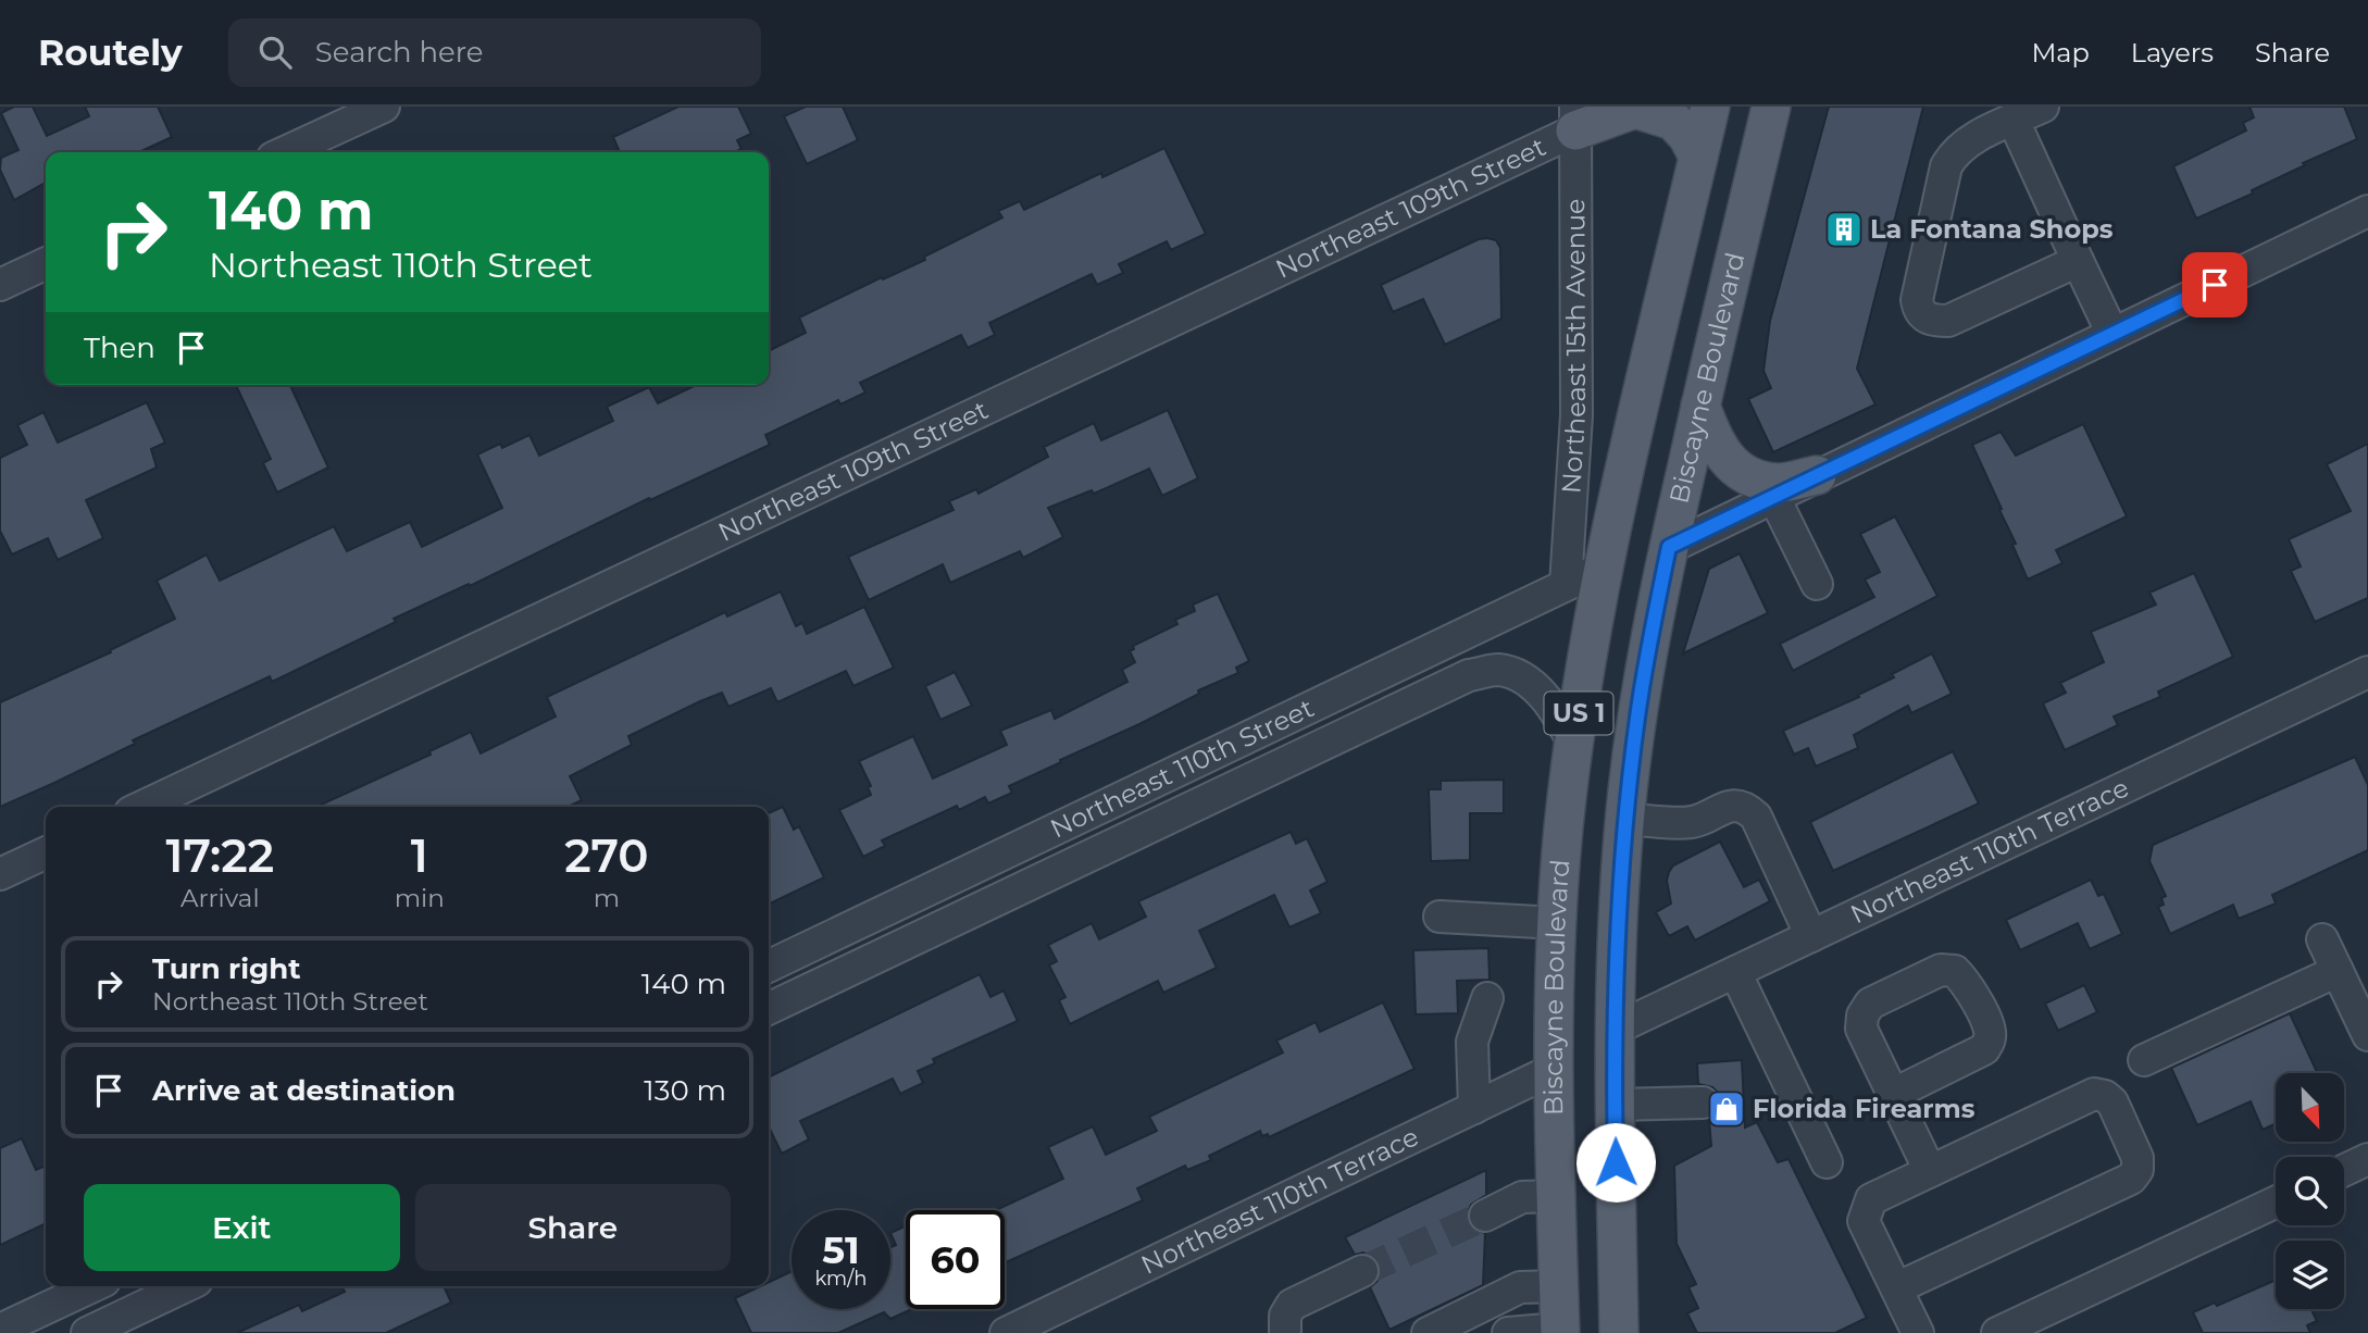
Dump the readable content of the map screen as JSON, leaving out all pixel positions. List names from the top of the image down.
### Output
{
  "streets": {
    "main road": ["Biscayne Boulevard", "US 1"],
    "street": [
      "Northeast 109th Street",
      "Northeast 15th Avenue",
      "Northeast 110th Street",
      "Northeast 110th Terrace"
    ]
  },
  "crossings": [
    ["Northeast 109th Street", "Northeast 15th Avenue"],
    ["Northeast 15th Avenue", "Northeast 110th Street"],
    ["Biscayne Boulevard", "Northeast 110th Street"],
    ["Biscayne Boulevard", "Northeast 110th Terrace"]
  ],
  "places": {
    "building": ["La Fontana Shops"],
    "shop": ["Florida Firearms"]
  },
  "north": "bottom right",
  "page": {
    "header": "Routely",
    "search": "Search here",
    "nav": ["Map", "Layers", "Share"],
    "turn": ["140 m", "Northeast 110th Street"],
    "then": "Then",
    "eta": [
      "17:22",
      "Arrival",
      "1",
      "min",
      "270",
      "m"
    ],
    "list": [
      {
        "name": "Turn right",
        "note": "Northeast 110th Street",
        "value": "140 m"
      },
      {
        "name": "Arrive at destination",
        "value": "130 m"
      }
    ],
    "buttons": ["Exit", "Share"],
    "speed": "51 km/h",
    "limit": "60"
  }
}
